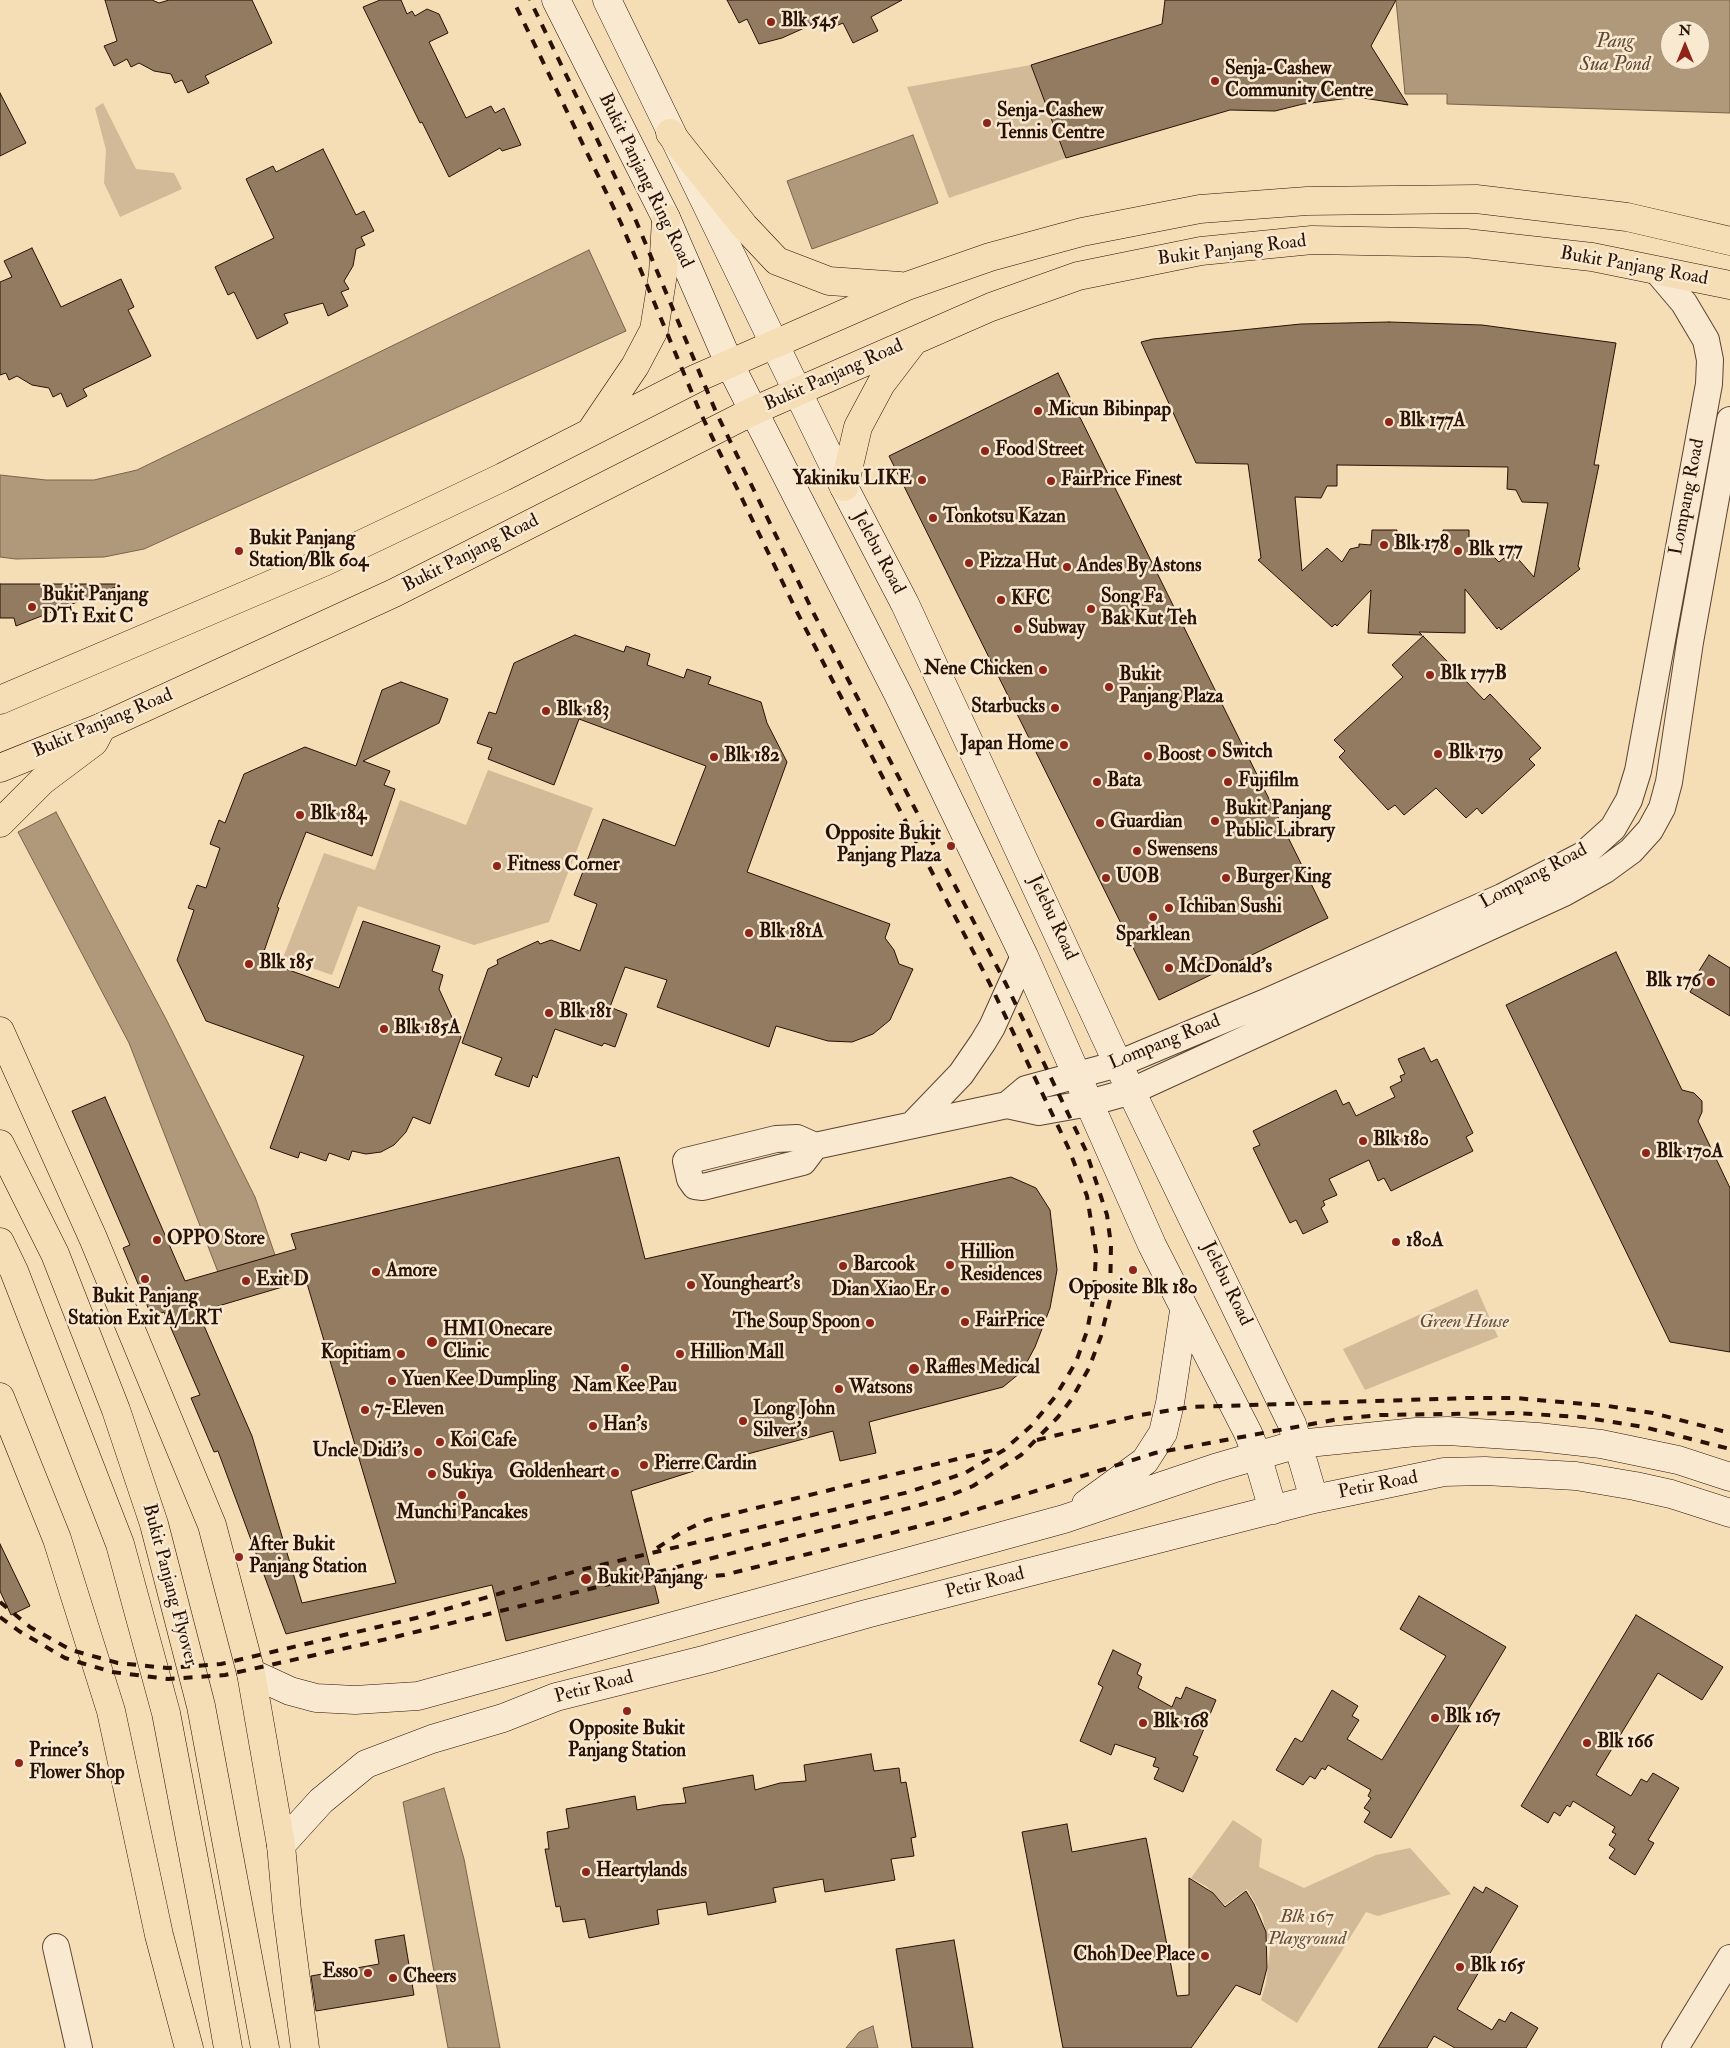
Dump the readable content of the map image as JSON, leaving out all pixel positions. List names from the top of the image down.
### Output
{
  "streets": {
    "main road": [
      "Bukit Panjang Ring Road",
      "Bukit Panjang Road",
      "Jelebu Road",
      "Petir Road",
      "Bukit Panjang Flyover"
    ],
    "street": ["Lompang Road"]
  },
  "crossings": [
    ["Bukit Panjang Road", "Lompang Road"],
    ["Bukit Panjang Road", "Jelebu Road"],
    ["Lompang Road", "Jelebu Road"],
    ["Jelebu Road", "Petir Road"]
  ],
  "water": ["Pang Sua Pond"],
  "parks": ["Green House", "Blk 167 Playground"],
  "places": [
    "Blk 545",
    "Senja-Cashew Community Centre",
    "Senja-Cashew Tennis Centre",
    "Micun Bibinpap",
    "Blk 177A",
    "Food Street",
    "Yakiniku LIKE",
    "FairPrice Finest",
    "Tonkotsu Kazan",
    "Blk 178",
    "Bukit Panjang Station/Blk 604",
    "Blk 177",
    "Pizza Hut",
    "Andes By Astons",
    "KFC",
    "Bukit Panjang DT1 Exit C",
    "Song Fa Bak Kut Teh",
    "Subway",
    "Nene Chicken",
    "Blk 177B",
    "Bukit Panjang Plaza",
    "Starbucks",
    "Blk 183",
    "Japan Home",
    "Switch",
    "Blk 179",
    "Boost",
    "Blk 182",
    "Bata",
    "Fujifilm",
    "Blk 184",
    "Bukit Panjang Public Library",
    "Guardian",
    "Opposite Bukit Panjang Plaza",
    "Swensens",
    "Fitness Corner",
    "UOB",
    "Burger King",
    "Ichiban Sushi",
    "Sparklean",
    "Blk 181A",
    "Blk 185",
    "McDonald's",
    "Blk 176",
    "Blk 181",
    "Blk 185A",
    "Blk 180",
    "Blk 170A",
    "OPPO Store",
    "180A",
    "Hillion Residences",
    "Barcook",
    "Opposite Blk 180",
    "Amore",
    "Bukit Panjang Station Exit A/LRT",
    "Exit D",
    "Youngheart’s",
    "Dian Xiao Er",
    "FairPrice",
    "The Soup Spoon",
    "HMI Onecare Clinic",
    "Kopitiam",
    "Hillion Mall",
    "Nam Kee Pau",
    "Raffles Medical",
    "Yuen Kee Dumpling",
    "Watsons",
    "7-Eleven",
    "Long John Silver's",
    "Han's",
    "Koi Cafe",
    "Uncle Didi’s",
    "Pierre Cardin",
    "Goldenheart",
    "Sukiya",
    "Munchi Pancakes",
    "After Bukit Panjang Station",
    "Bukit Panjang",
    "Opposite Bukit Panjang Station",
    "Blk 167",
    "Blk 168",
    "Blk 166",
    "Prince's Flower Shop",
    "Heartylands",
    "Choh Dee Place",
    "Blk 165",
    "Esso",
    "Cheers"
  ],
  "north": "top"
}
